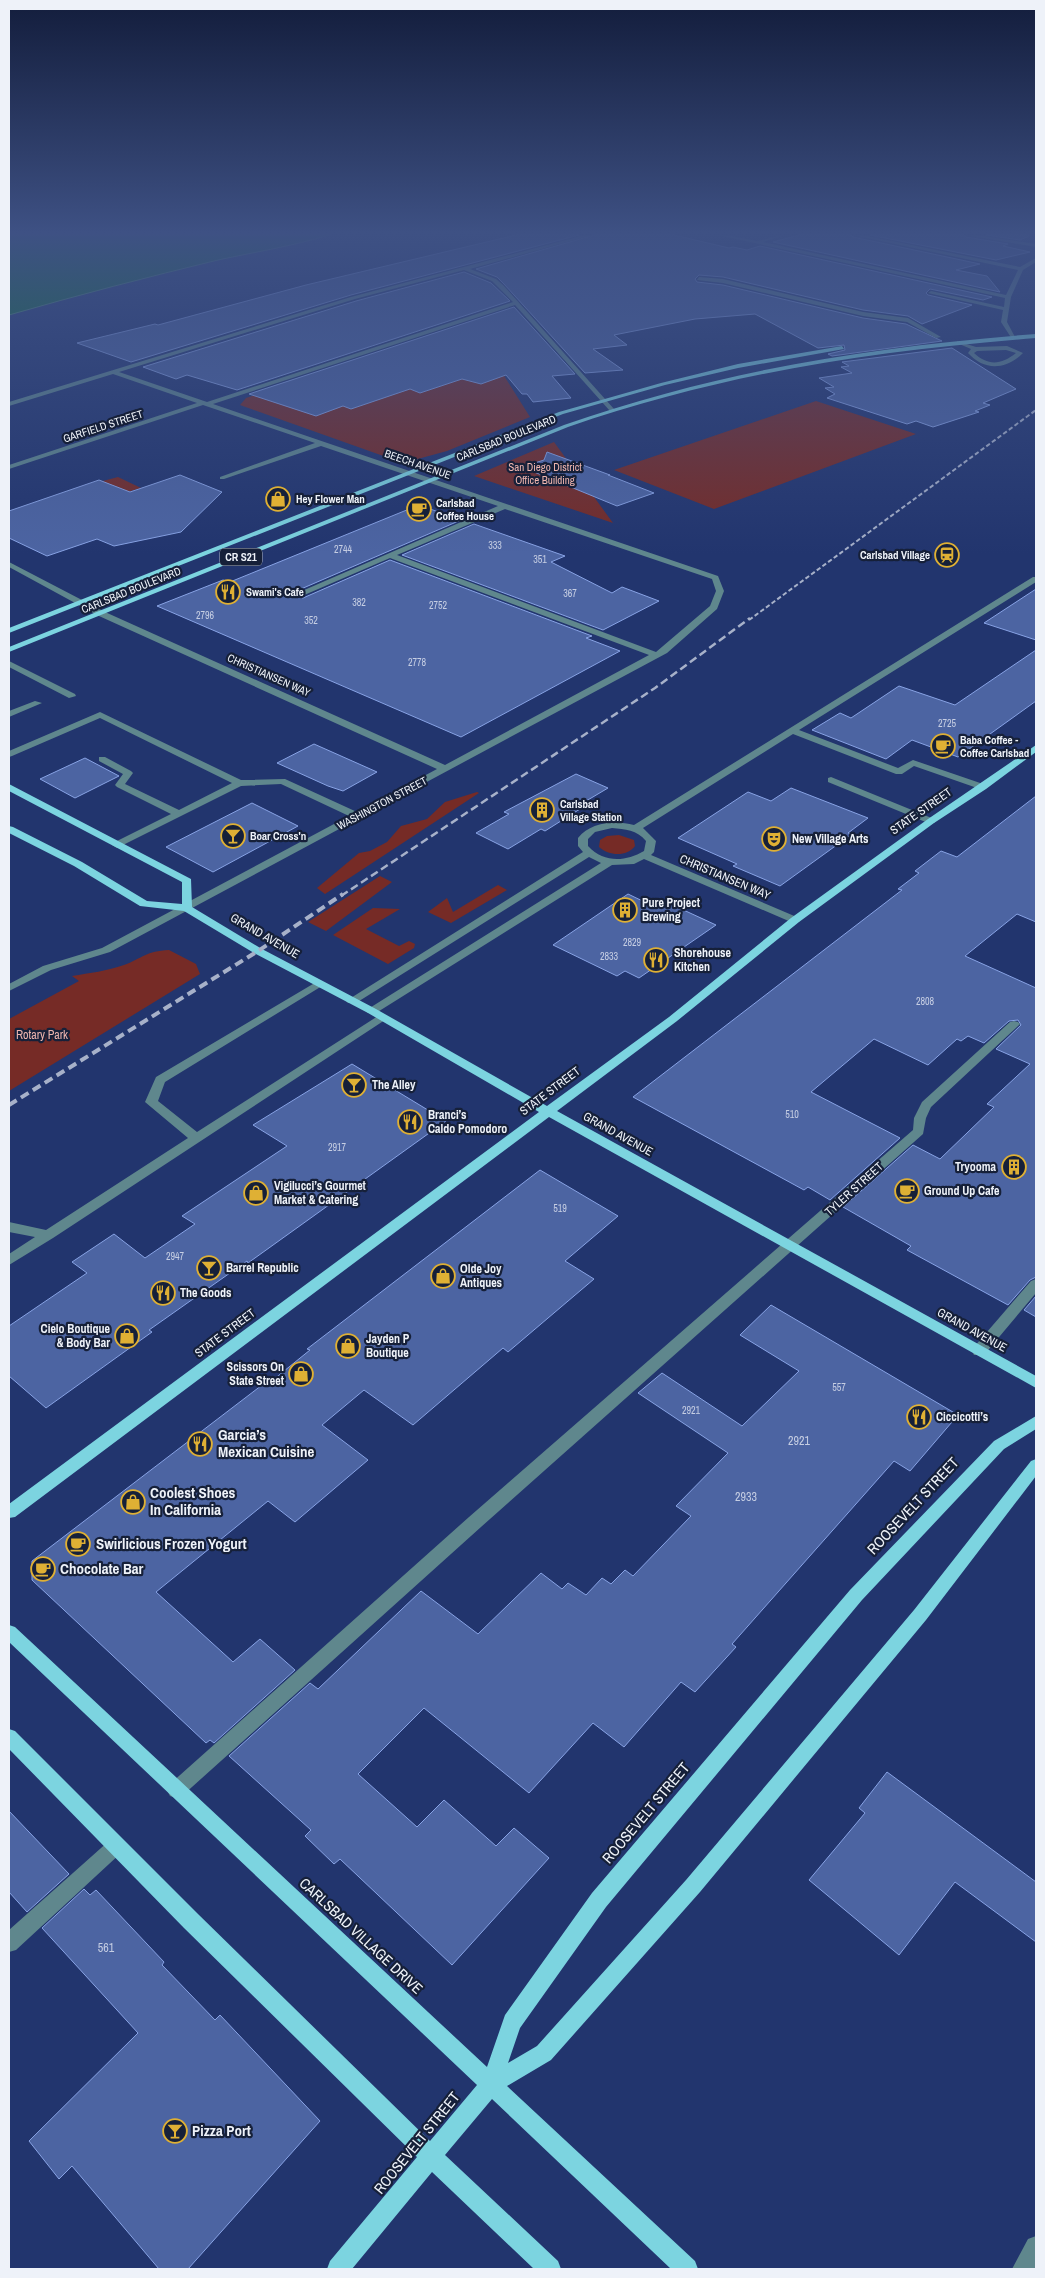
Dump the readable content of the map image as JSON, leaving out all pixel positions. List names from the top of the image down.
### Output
{
  "streets": {
    "main road": [
      "CARLSBAD BOULEVARD",
      "CR S21",
      "STATE STREET",
      "GRAND AVENUE",
      "ROOSEVELT STREET",
      "CARLSBAD VILLAGE DRIVE"
    ],
    "street": [
      "GARFIELD STREET",
      "BEECH AVENUE",
      "CHRISTIANSEN WAY",
      "WASHINGTON STREET",
      "TYLER STREET"
    ]
  },
  "crossings": [
    ["GARFIELD STREET", "BEECH AVENUE"],
    ["CARLSBAD BOULEVARD", "BEECH AVENUE"],
    ["CARLSBAD BOULEVARD", "CHRISTIANSEN WAY"],
    ["BEECH AVENUE", "WASHINGTON STREET"],
    ["CHRISTIANSEN WAY", "WASHINGTON STREET"],
    ["CHRISTIANSEN WAY", "STATE STREET"],
    ["WASHINGTON STREET", "GRAND AVENUE"],
    ["STATE STREET", "GRAND AVENUE"],
    ["GRAND AVENUE", "TYLER STREET"],
    ["TYLER STREET", "CARLSBAD VILLAGE DRIVE"],
    ["ROOSEVELT STREET", "CARLSBAD VILLAGE DRIVE"]
  ],
  "parks": ["San Diego District Office Building", "Rotary Park"],
  "places": {
    "shop": [
      "Hey Flower Man",
      "Vigilucci’s Gourmet Market & Catering",
      "Olde Joy Antiques",
      "Cielo Boutique & Body Bar",
      "Jayden P Boutique",
      "Scissors On State Street",
      "Coolest Shoes In California"
    ],
    "cafe": [
      "Carlsbad Coffee House",
      "Baba Coffee - Coffee Carlsbad",
      "Ground Up Cafe",
      "Swirlicious Frozen Yogurt",
      "Chocolate Bar"
    ],
    "station": ["Carlsbad Village"],
    "restaurant": [
      "Swami's Cafe",
      "Shorehouse Kitchen",
      "Branci’s Caldo Pomodoro",
      "The Goods",
      "Ciccicotti’s",
      "Garcia’s Mexican Cuisine"
    ],
    "building": ["Carlsbad Village Station", "Pure Project Brewing", "Tryooma"],
    "bar": [
      "Boar Cross'n",
      "The Alley",
      "Barrel Republic",
      "Pizza Port"
    ],
    "theatre": ["New Village Arts"]
  },
  "house_numbers": [
    "333",
    "2744",
    "351",
    "367",
    "382",
    "2752",
    "2796",
    "352",
    "2778",
    "2725",
    "2829",
    "2833",
    "2808",
    "510",
    "2917",
    "519",
    "2947",
    "557",
    "2921",
    "2921",
    "2933",
    "561"
  ]
}
